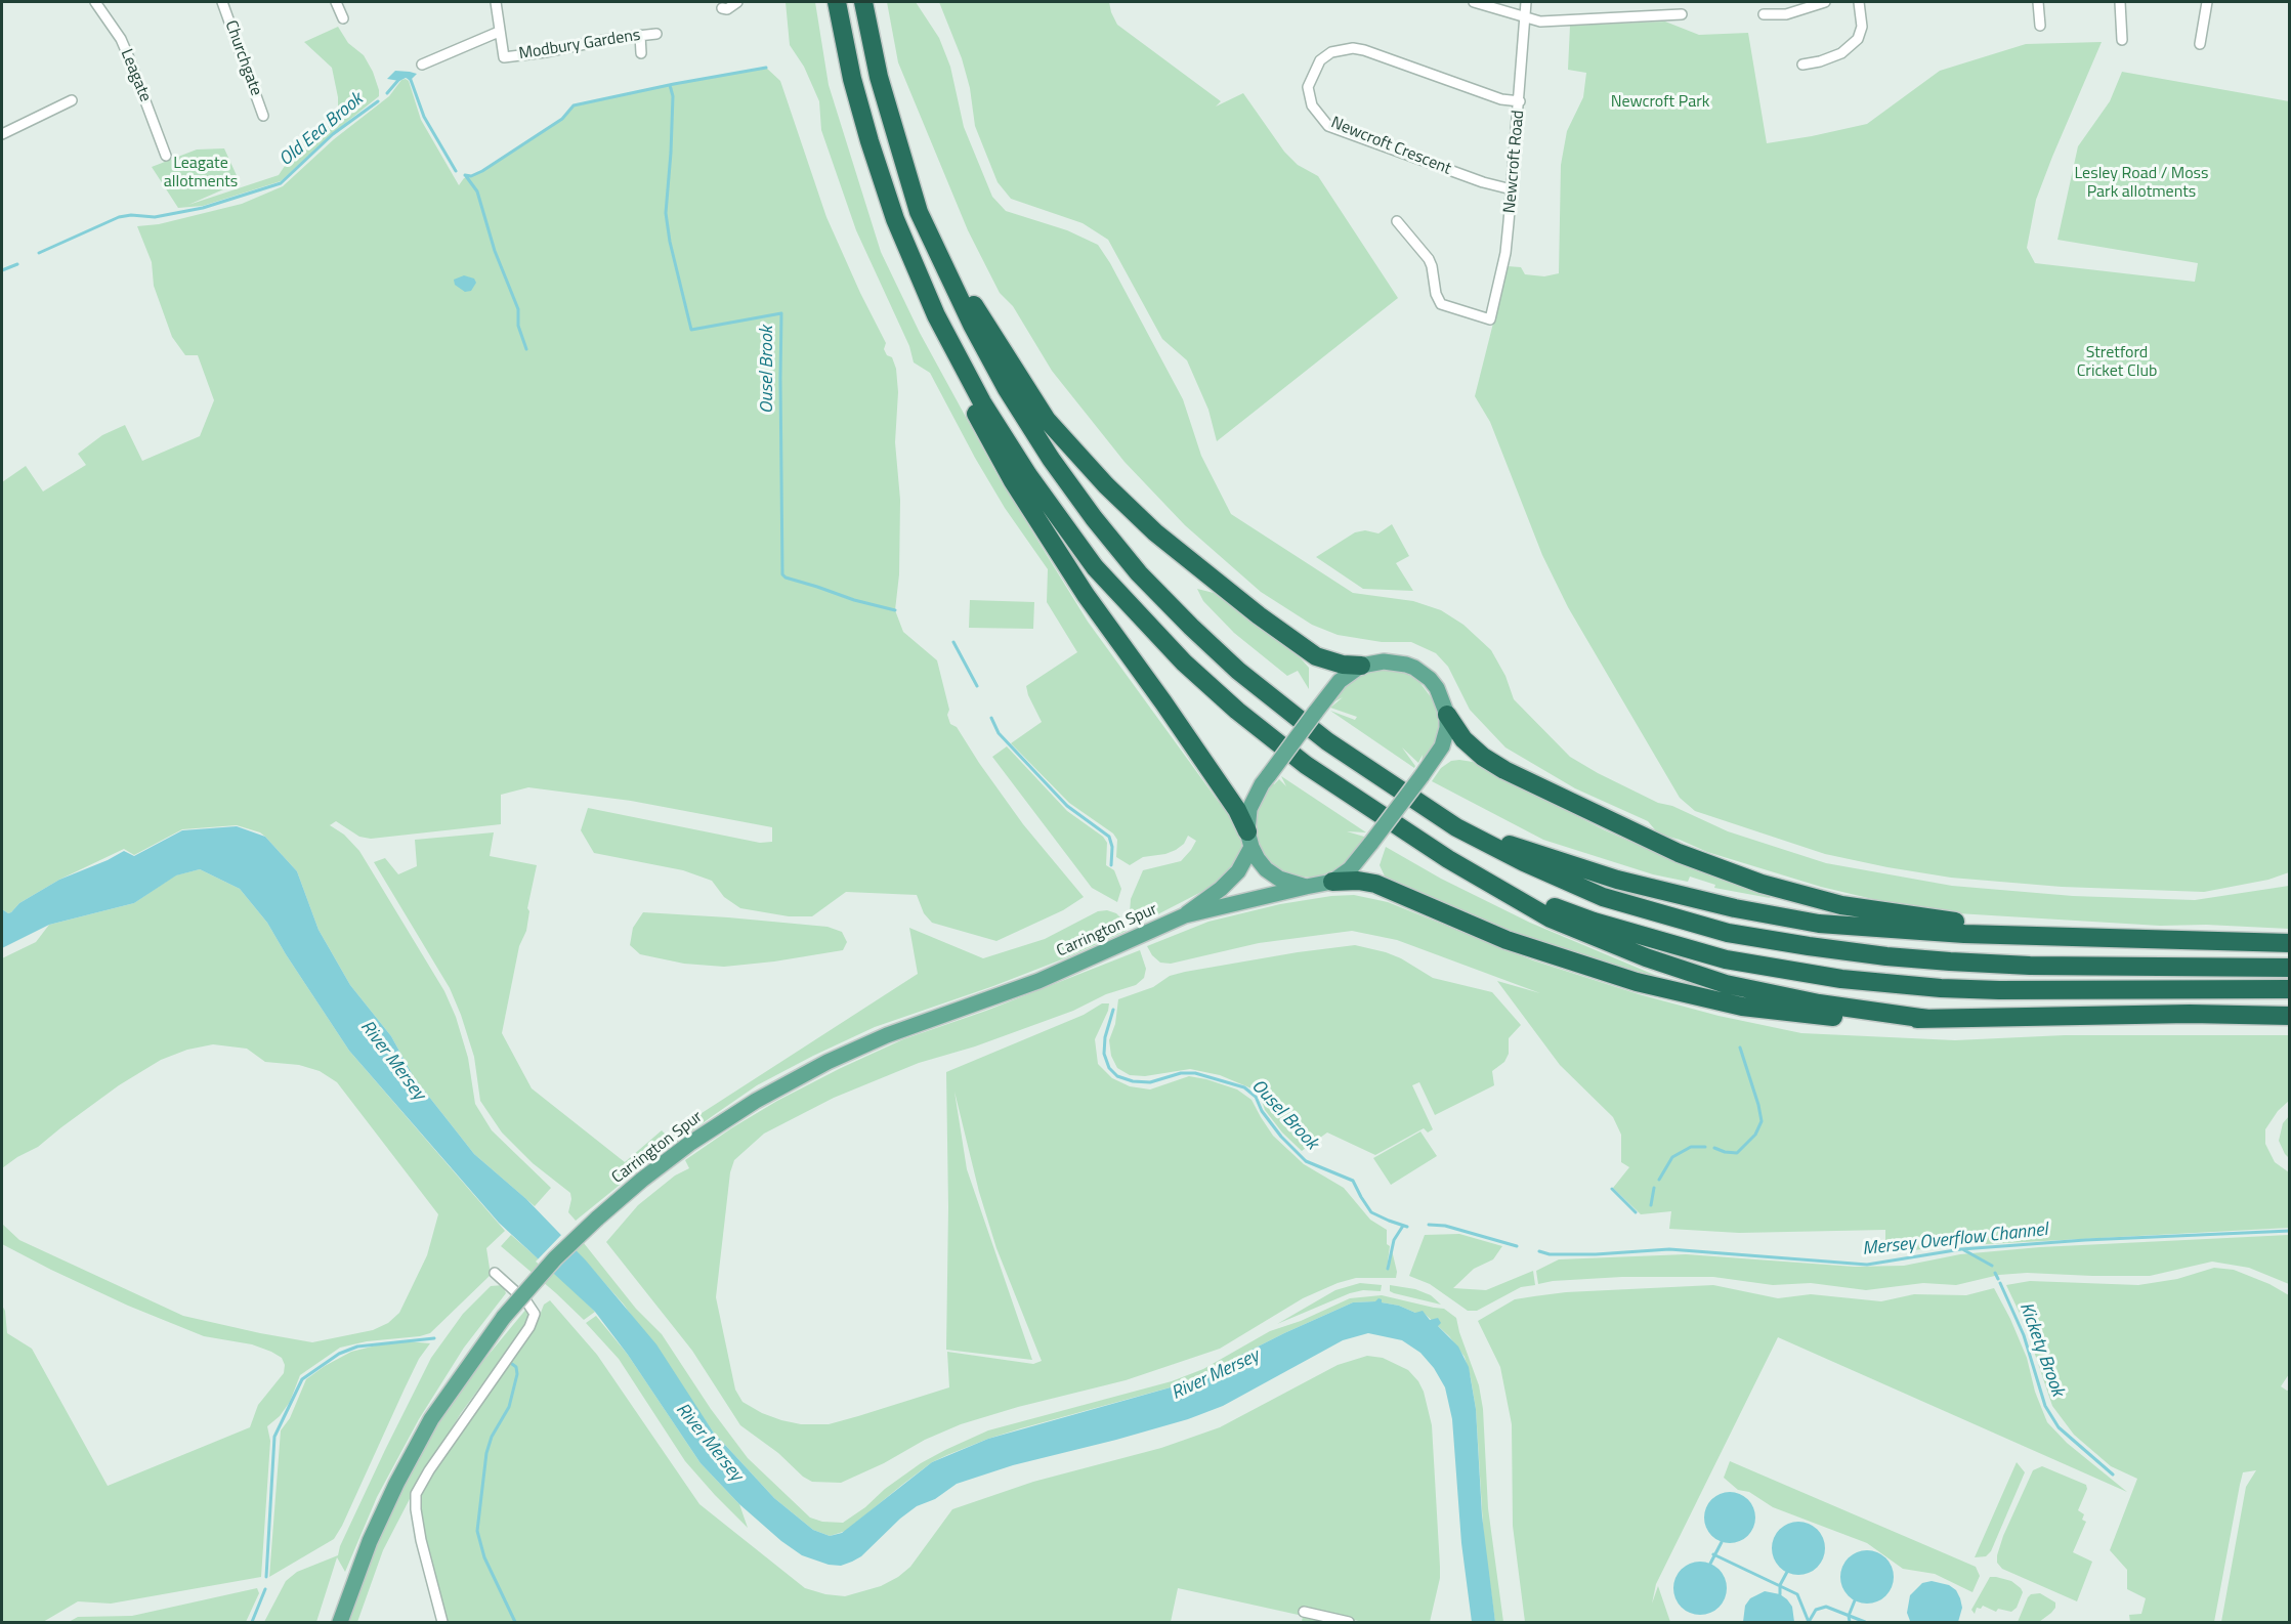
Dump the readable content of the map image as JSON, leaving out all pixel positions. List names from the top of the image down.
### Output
{
  "streets": {
    "main road": ["Carrington Spur"],
    "street": [
      "Modbury Gardens",
      "Churchgate",
      "Leagate",
      "Newcroft Crescent",
      "Newcroft Road"
    ]
  },
  "crossings": [
    ["Newcroft Crescent", "Newcroft Road"]
  ],
  "water": [
    "Old Eea Brook",
    "Ousel Brook",
    "River Mersey",
    "Mersey Overflow Channel",
    "Kickety Brook"
  ],
  "parks": [
    "Newcroft Park",
    "Leagate allotments",
    "Lesley Road / Moss Park allotments",
    "Stretford Cricket Club"
  ]
}
